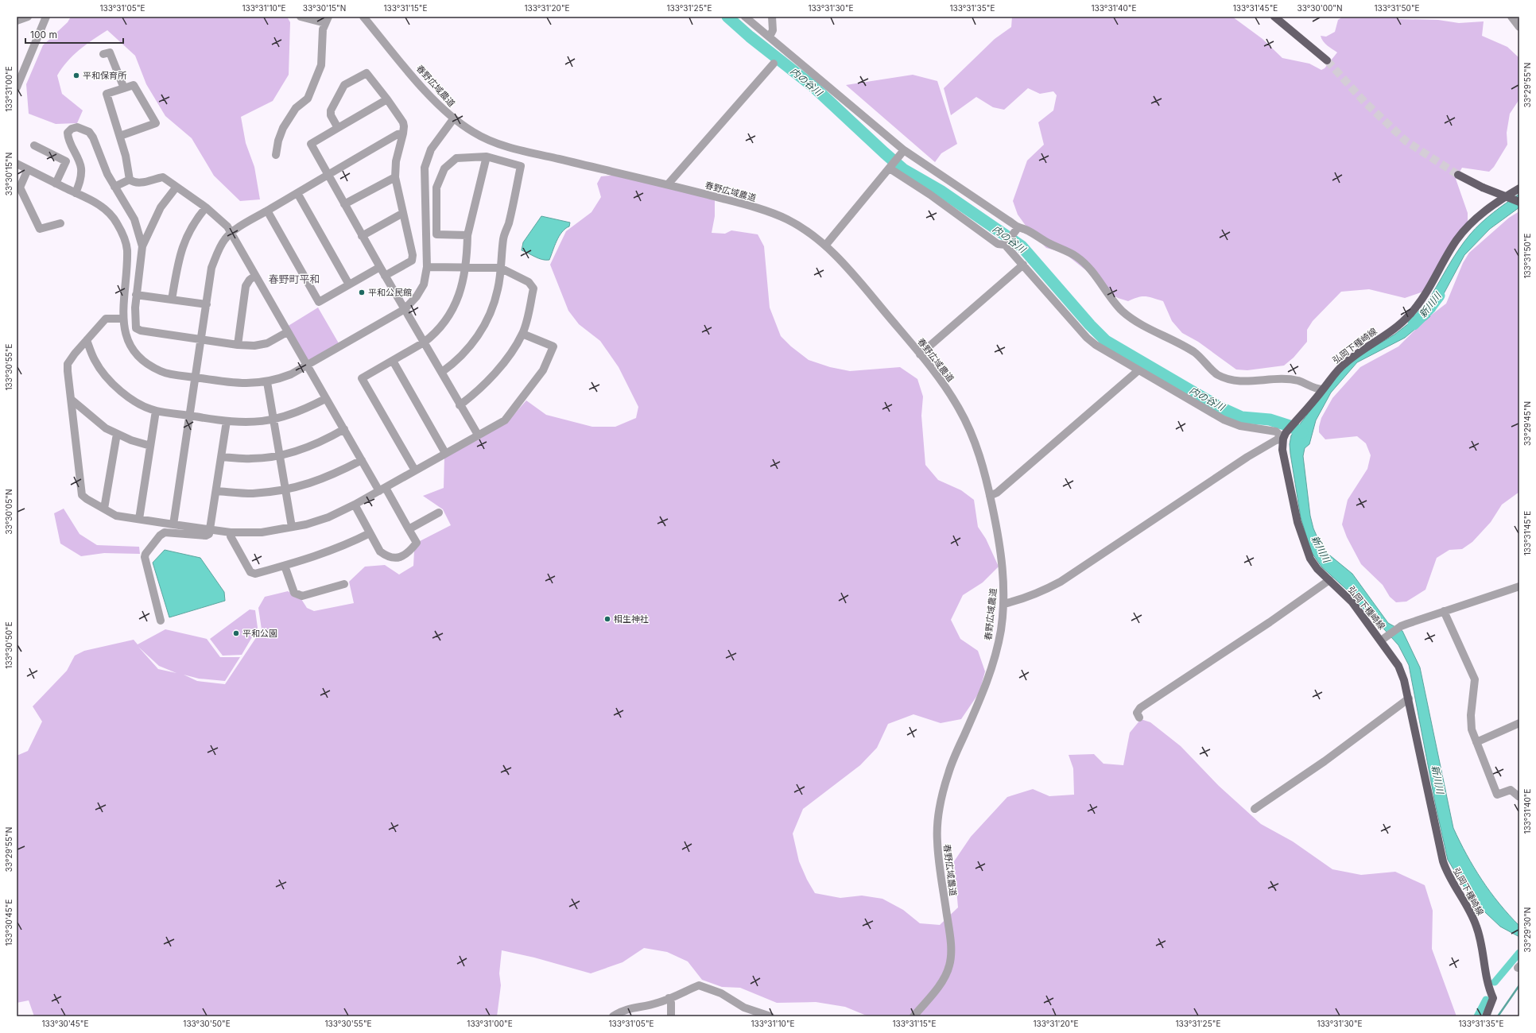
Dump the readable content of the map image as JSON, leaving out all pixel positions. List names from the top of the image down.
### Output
{
  "streets": {
    "main road": ["弘岡下種崎線"],
    "street": ["春野広域農道"]
  },
  "districts": ["春野町平和"],
  "water": ["内の谷川", "新川川"],
  "places": [
    "平和保育所",
    "平和公民館",
    "相生神社",
    "平和公園"
  ],
  "scale_bar": "100 m",
  "coordinates": [
    "133°31'05\"E",
    "133°31'10\"E",
    "33°30'15\"N",
    "133°31'15\"E",
    "133°31'20\"E",
    "133°31'25\"E",
    "133°31'30\"E",
    "133°31'35\"E",
    "133°31'40\"E",
    "133°31'45\"E",
    "33°30'00\"N",
    "133°31'50\"E",
    "33°29'55\"N",
    "133°31'00\"E",
    "133°30'55\"E",
    "33°29'45\"N",
    "33°30'05\"N",
    "133°30'50\"E",
    "133°30'45\"E",
    "33°29'30\"N"
  ]
}
